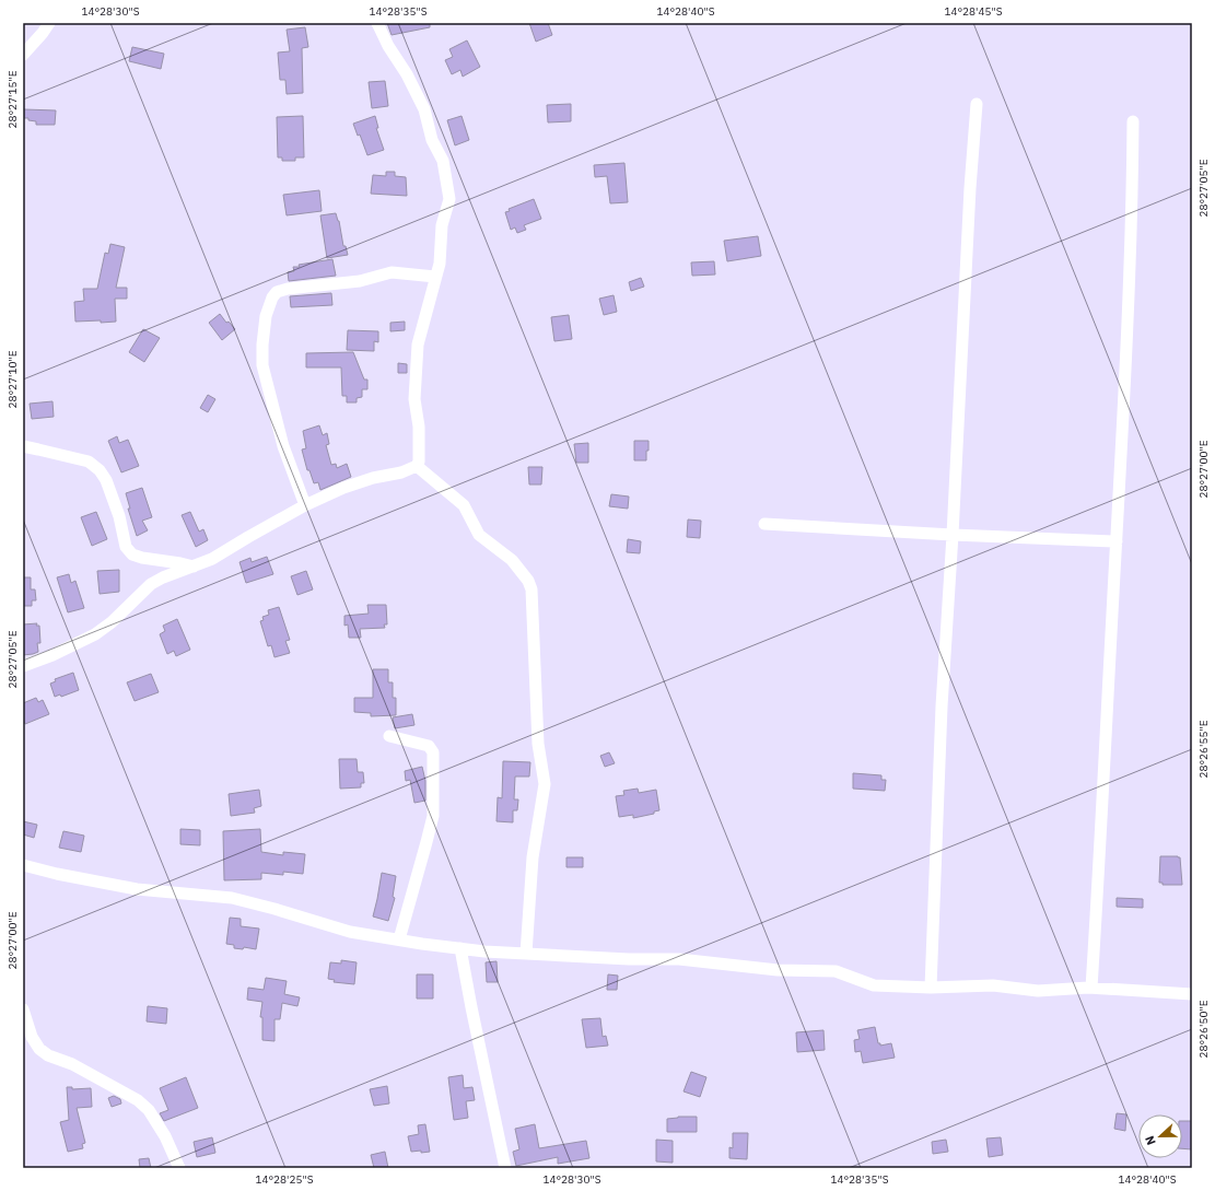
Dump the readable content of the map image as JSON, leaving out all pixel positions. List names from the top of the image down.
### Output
{
  "north": "left",
  "coordinates": [
    "14°28'30\"S",
    "14°28'35\"S",
    "14°28'40\"S",
    "14°28'45\"S",
    "28°27'15\"E",
    "28°27'05\"E",
    "28°27'10\"E",
    "28°27'00\"E",
    "28°26'55\"E",
    "28°26'50\"E",
    "14°28'25\"S"
  ]
}
